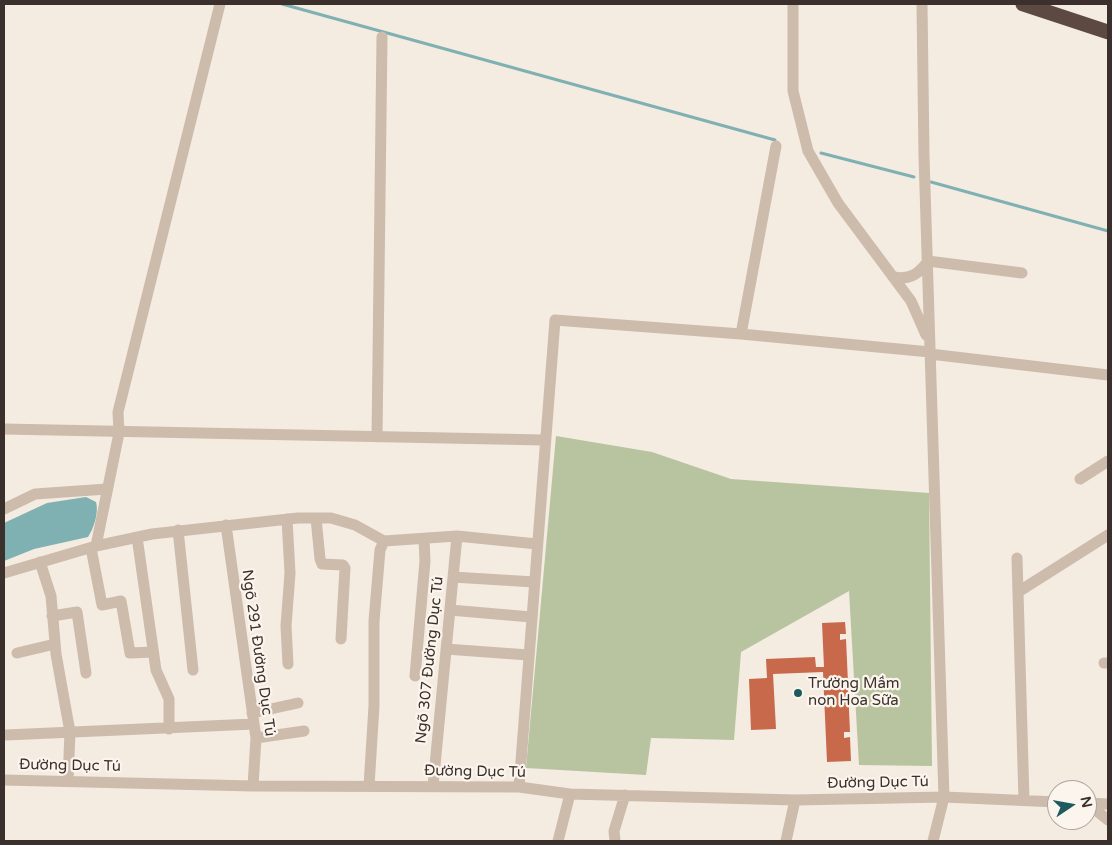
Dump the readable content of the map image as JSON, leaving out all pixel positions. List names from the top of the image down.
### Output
{
  "streets": {
    "street": ["Ngõ 291 Đường Dục Tú", "Ngõ 307 Đường Dục Tú", "Đường Dục Tú"]
  },
  "crossings": [
    ["Ngõ 291 Đường Dục Tú", "Đường Dục Tú"],
    ["Ngõ 307 Đường Dục Tú", "Đường Dục Tú"]
  ],
  "places": ["Trường Mầm non Hoa Sữa"],
  "north": "right"
}
